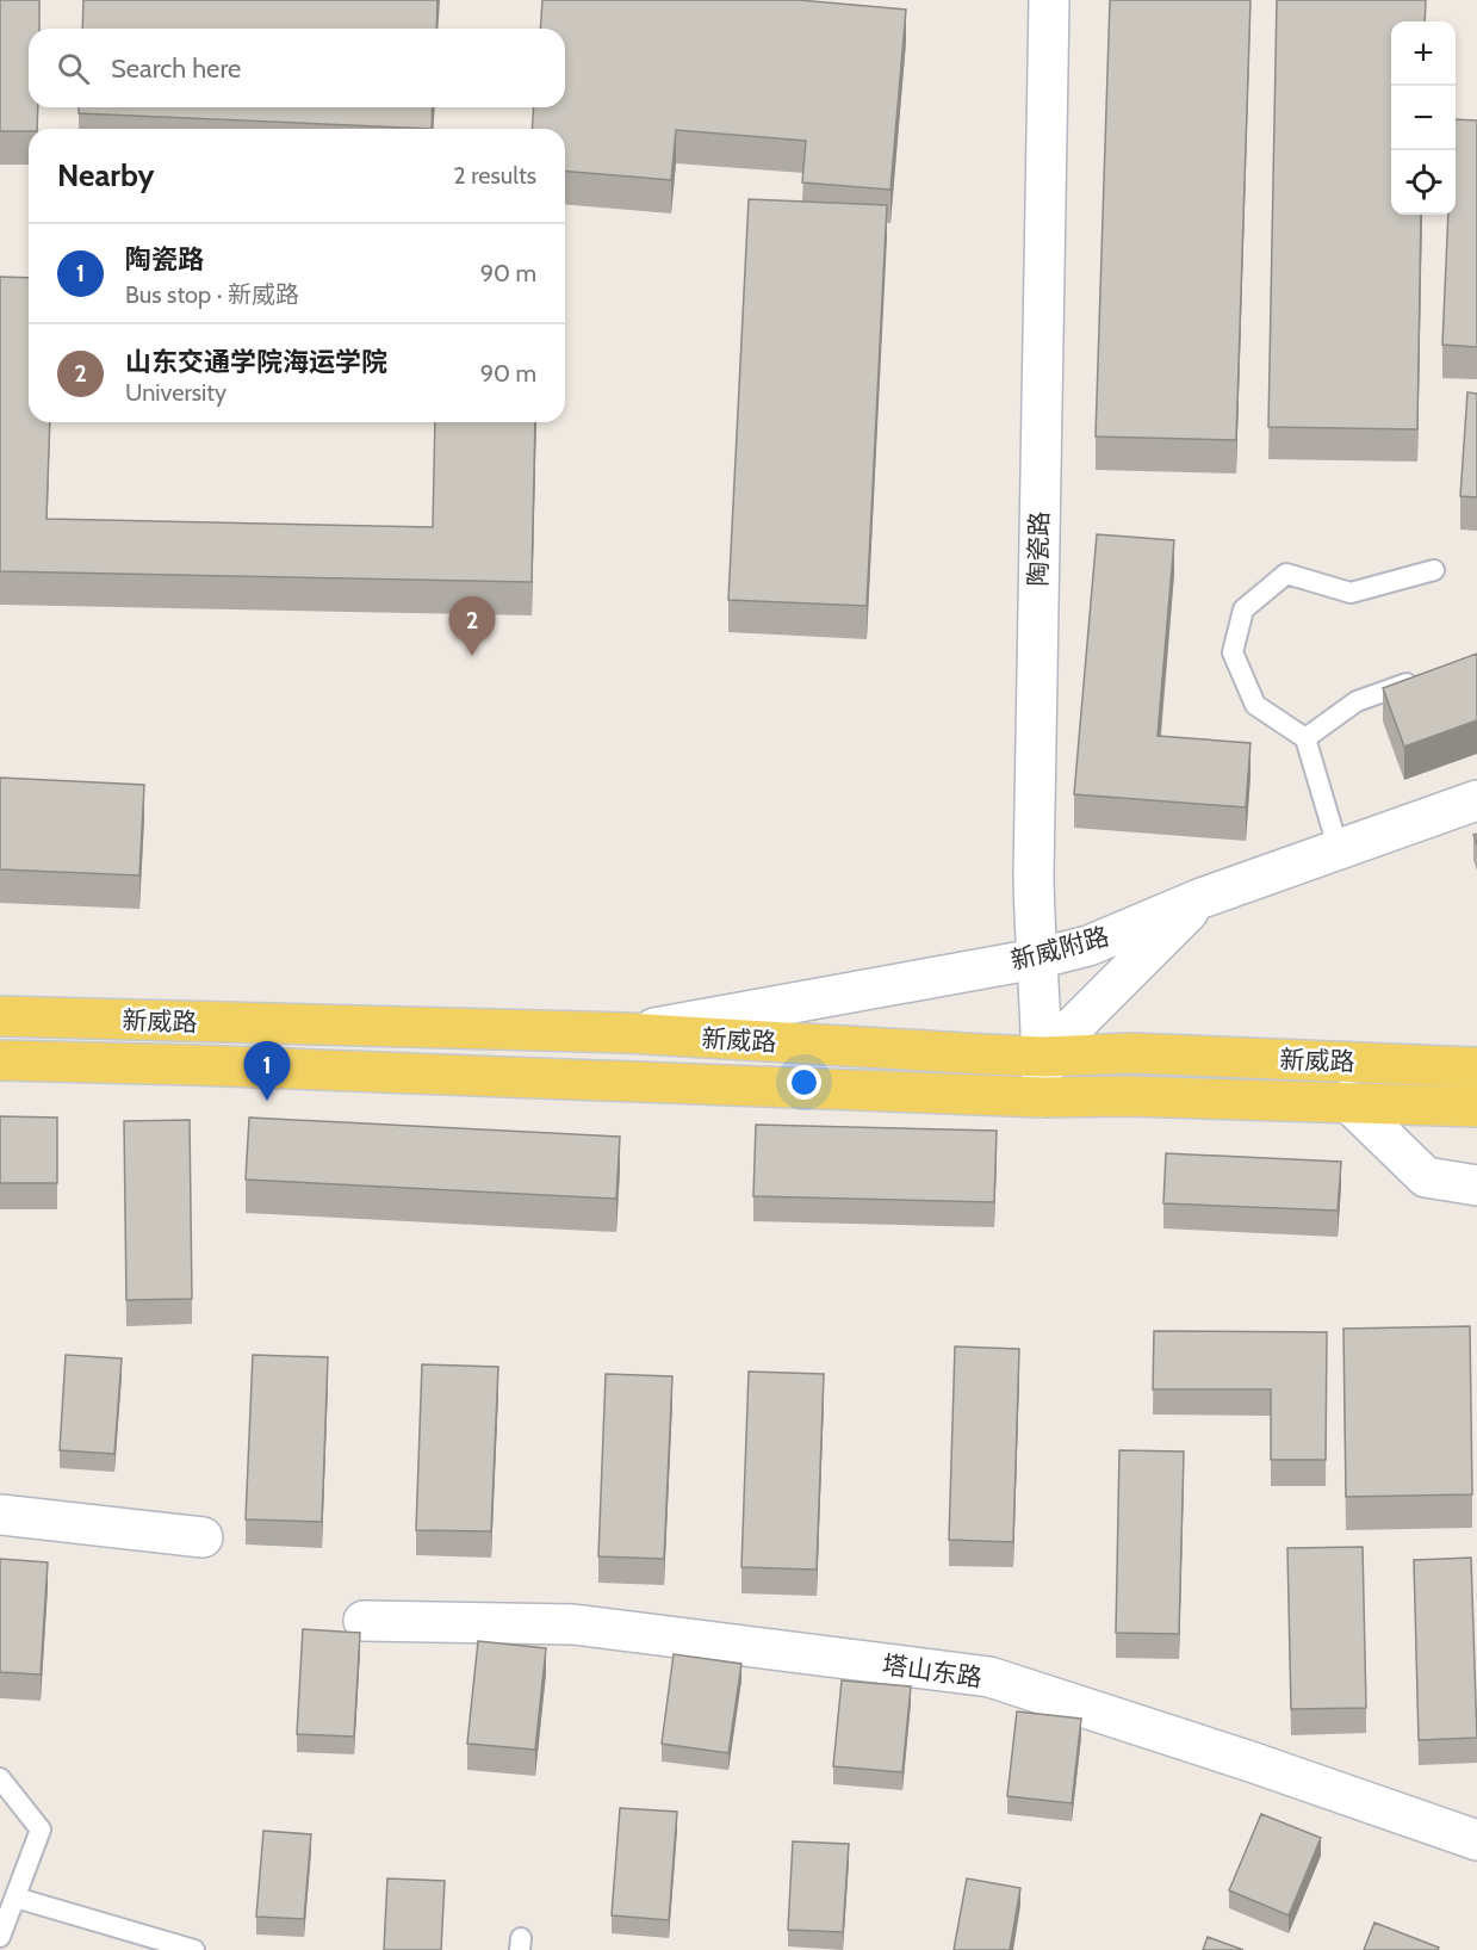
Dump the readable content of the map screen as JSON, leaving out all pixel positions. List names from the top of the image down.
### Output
{
  "streets": {
    "main road": ["新威路"],
    "street": ["陶瓷路", "新威附路", "塔山东路"]
  },
  "crossings": [
    ["陶瓷路", "新威附路"],
    ["陶瓷路", "新威路"],
    ["新威附路", "新威路"]
  ],
  "page": {
    "map_buttons": ["+", "−"],
    "search": "Search here",
    "heading": ["Nearby", "2 results"],
    "list": [
      {
        "mark": "1",
        "name": "陶瓷路",
        "note": "Bus stop · 新威路",
        "value": "90 m"
      },
      {
        "mark": "2",
        "name": "山东交通学院海运学院",
        "note": "University",
        "value": "90 m"
      }
    ],
    "pins": ["2", "1"]
  }
}
